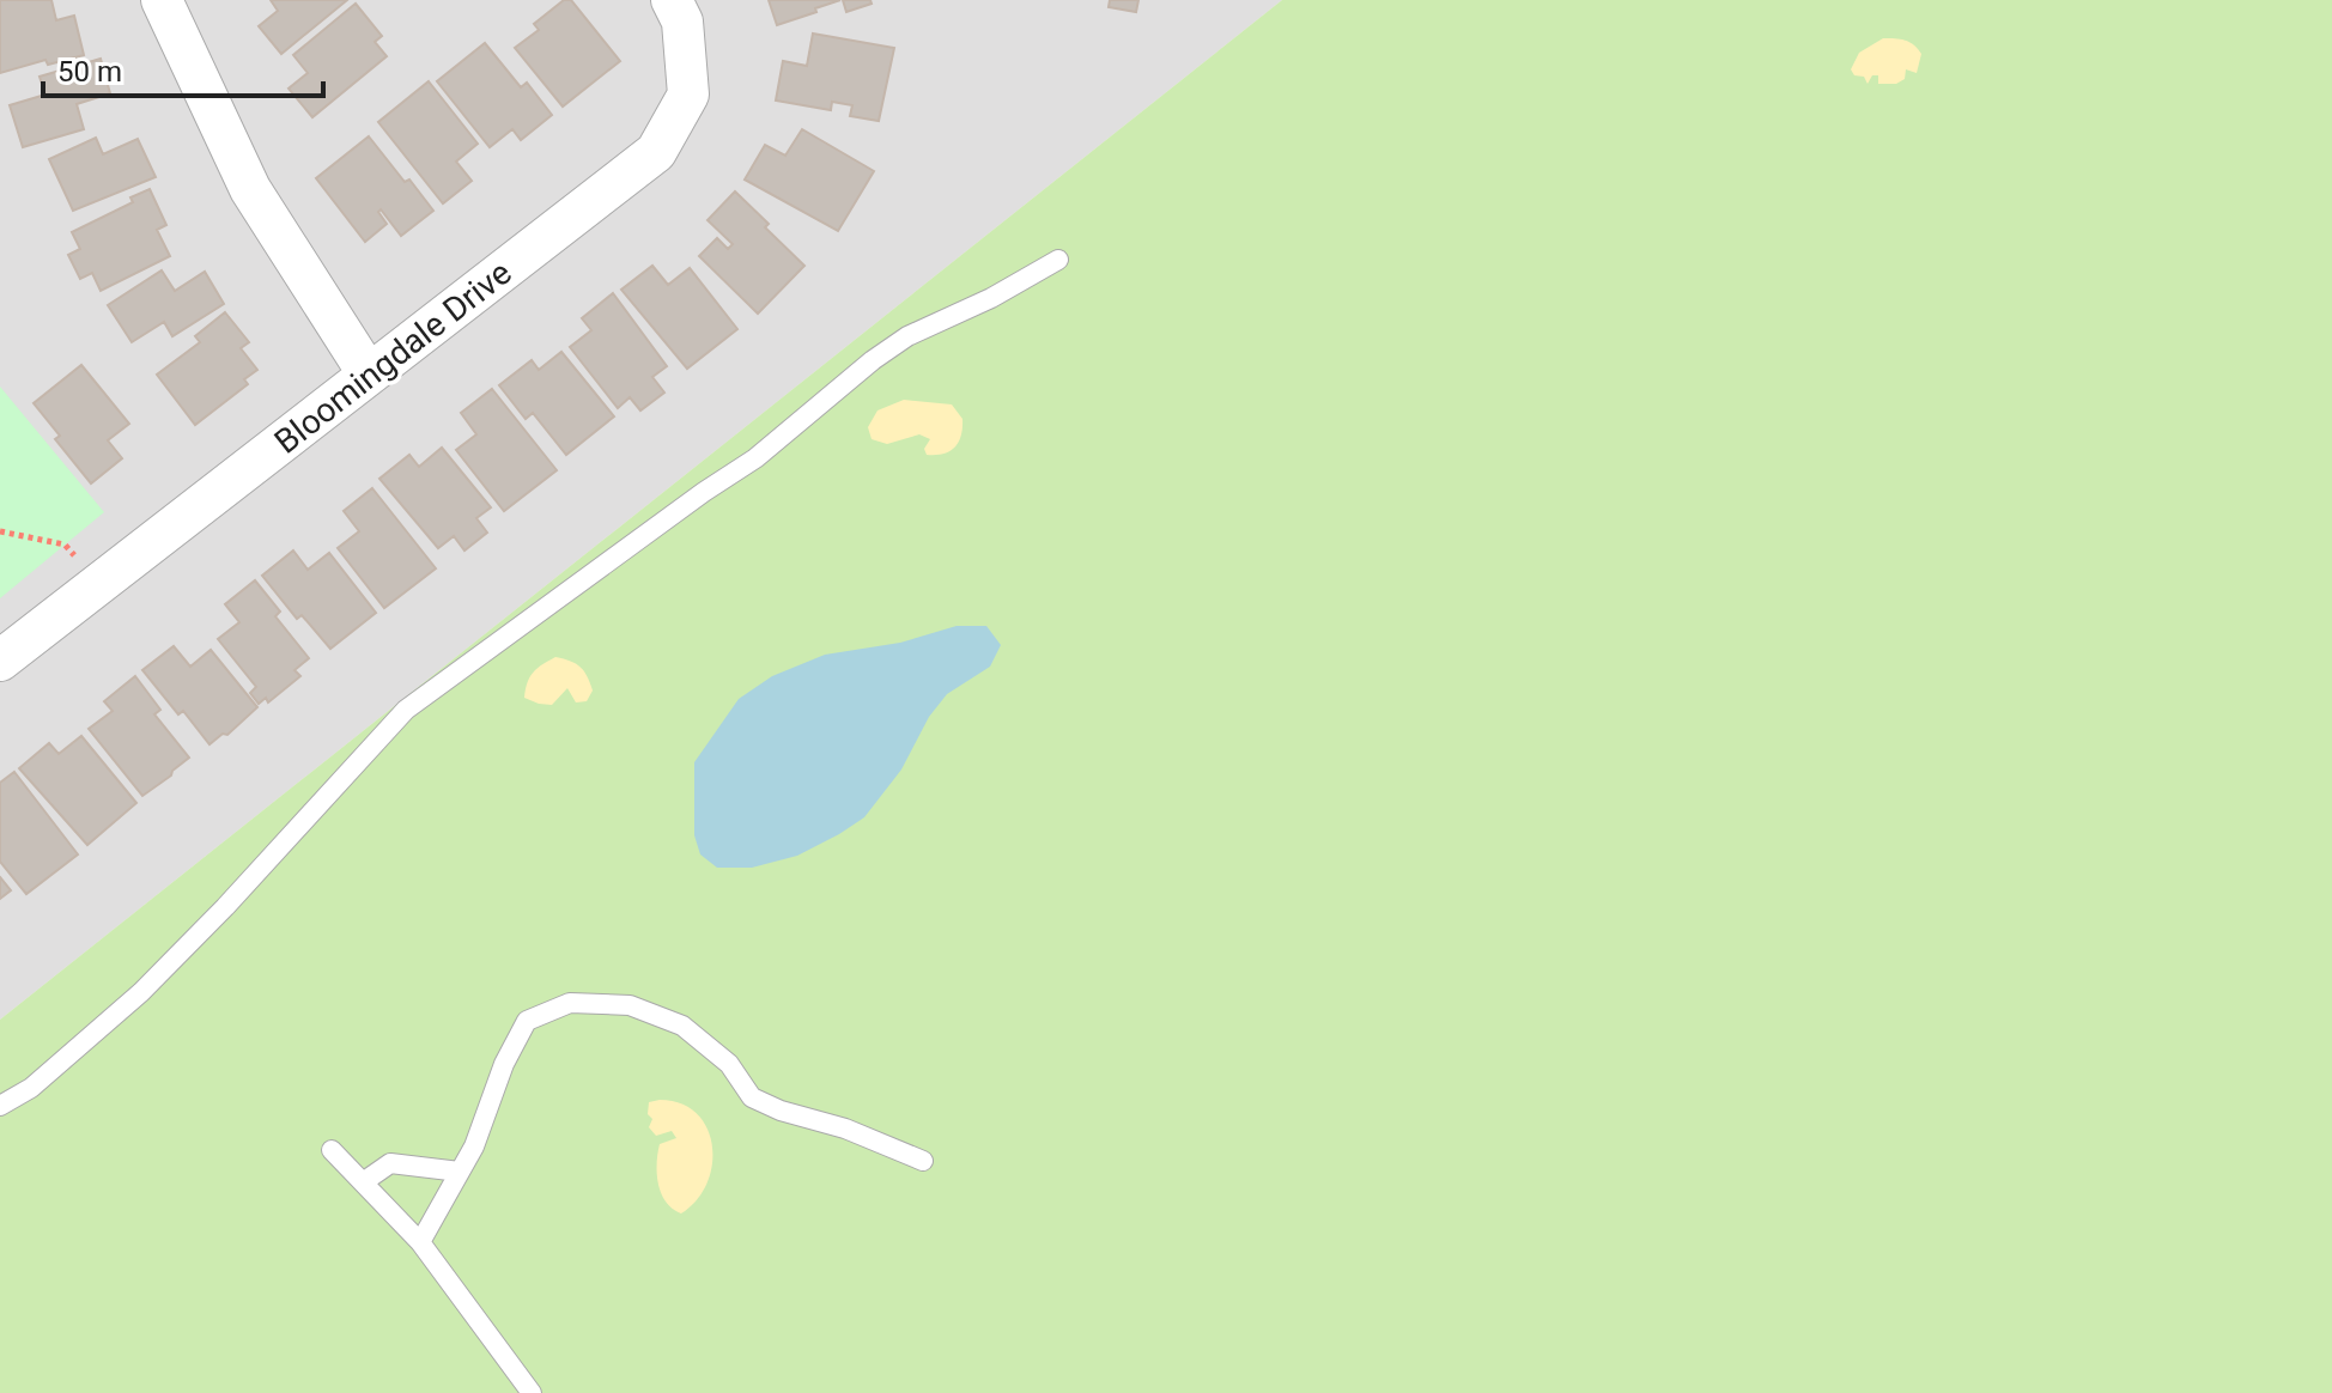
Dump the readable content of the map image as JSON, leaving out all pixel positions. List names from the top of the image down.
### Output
{
  "streets": {
    "street": ["Bloomingdale Drive"]
  },
  "scale_bar": "50 m"
}
